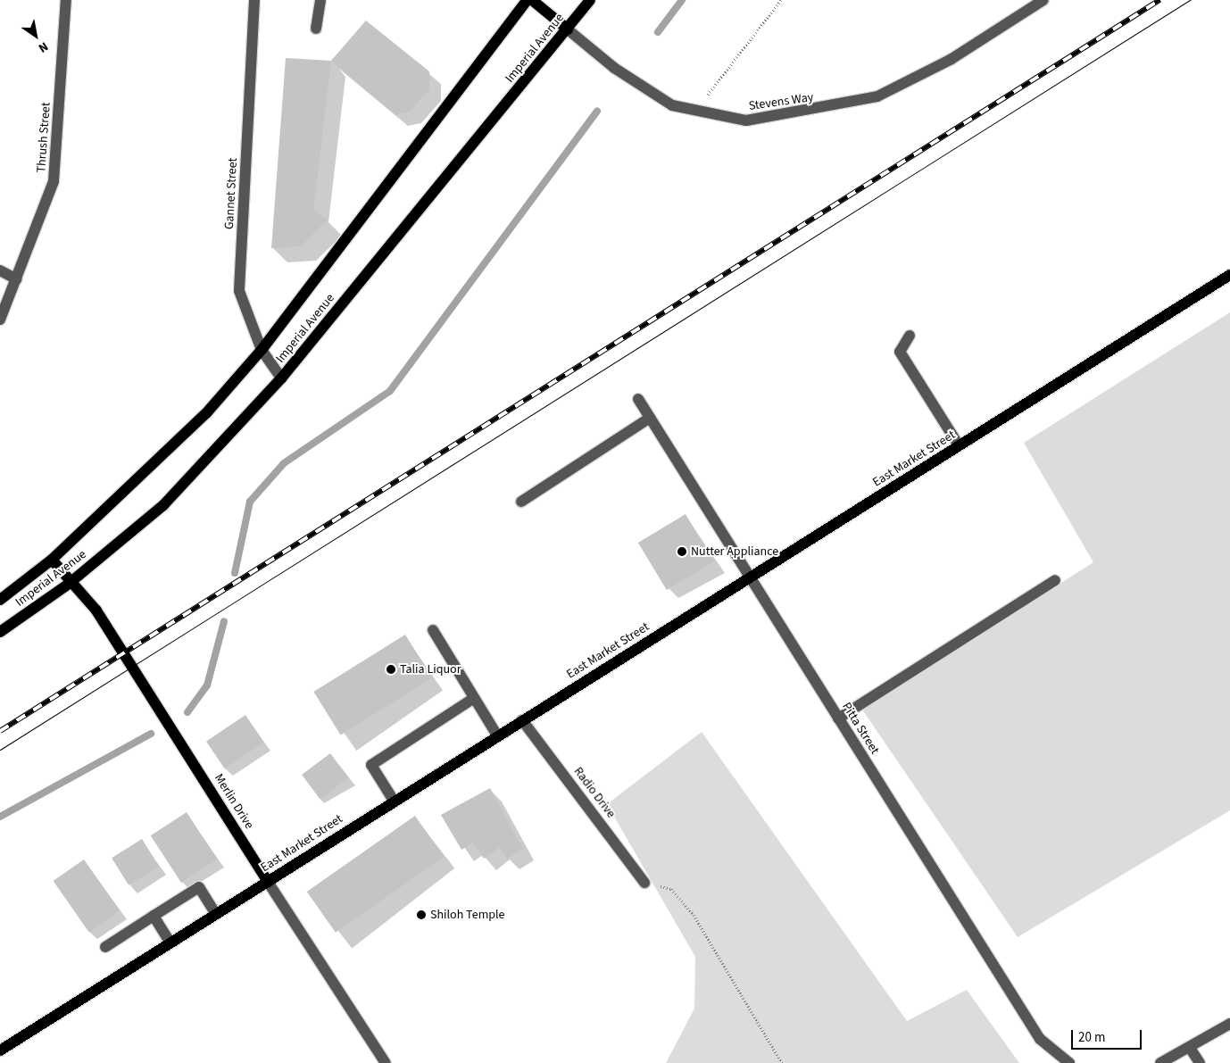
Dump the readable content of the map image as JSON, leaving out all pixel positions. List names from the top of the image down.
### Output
{
  "streets": {
    "main road": [
      "Imperial Avenue",
      "Stevens Way",
      "East Market Street",
      "Merlin Drive"
    ],
    "street": [
      "Thrush Street",
      "Gannet Street",
      "Pitta Street",
      "Radio Drive"
    ]
  },
  "crossings": [
    ["Imperial Avenue", "Stevens Way"],
    ["Imperial Avenue", "Gannet Street"],
    ["Imperial Avenue", "Merlin Drive"],
    ["East Market Street", "Pitta Street"],
    ["East Market Street", "Radio Drive"],
    ["East Market Street", "Merlin Drive"]
  ],
  "places": ["Nutter Appliance", "Talia Liquor", "Shiloh Temple"],
  "scale_bar": "20 m",
  "north": "bottom right"
}
